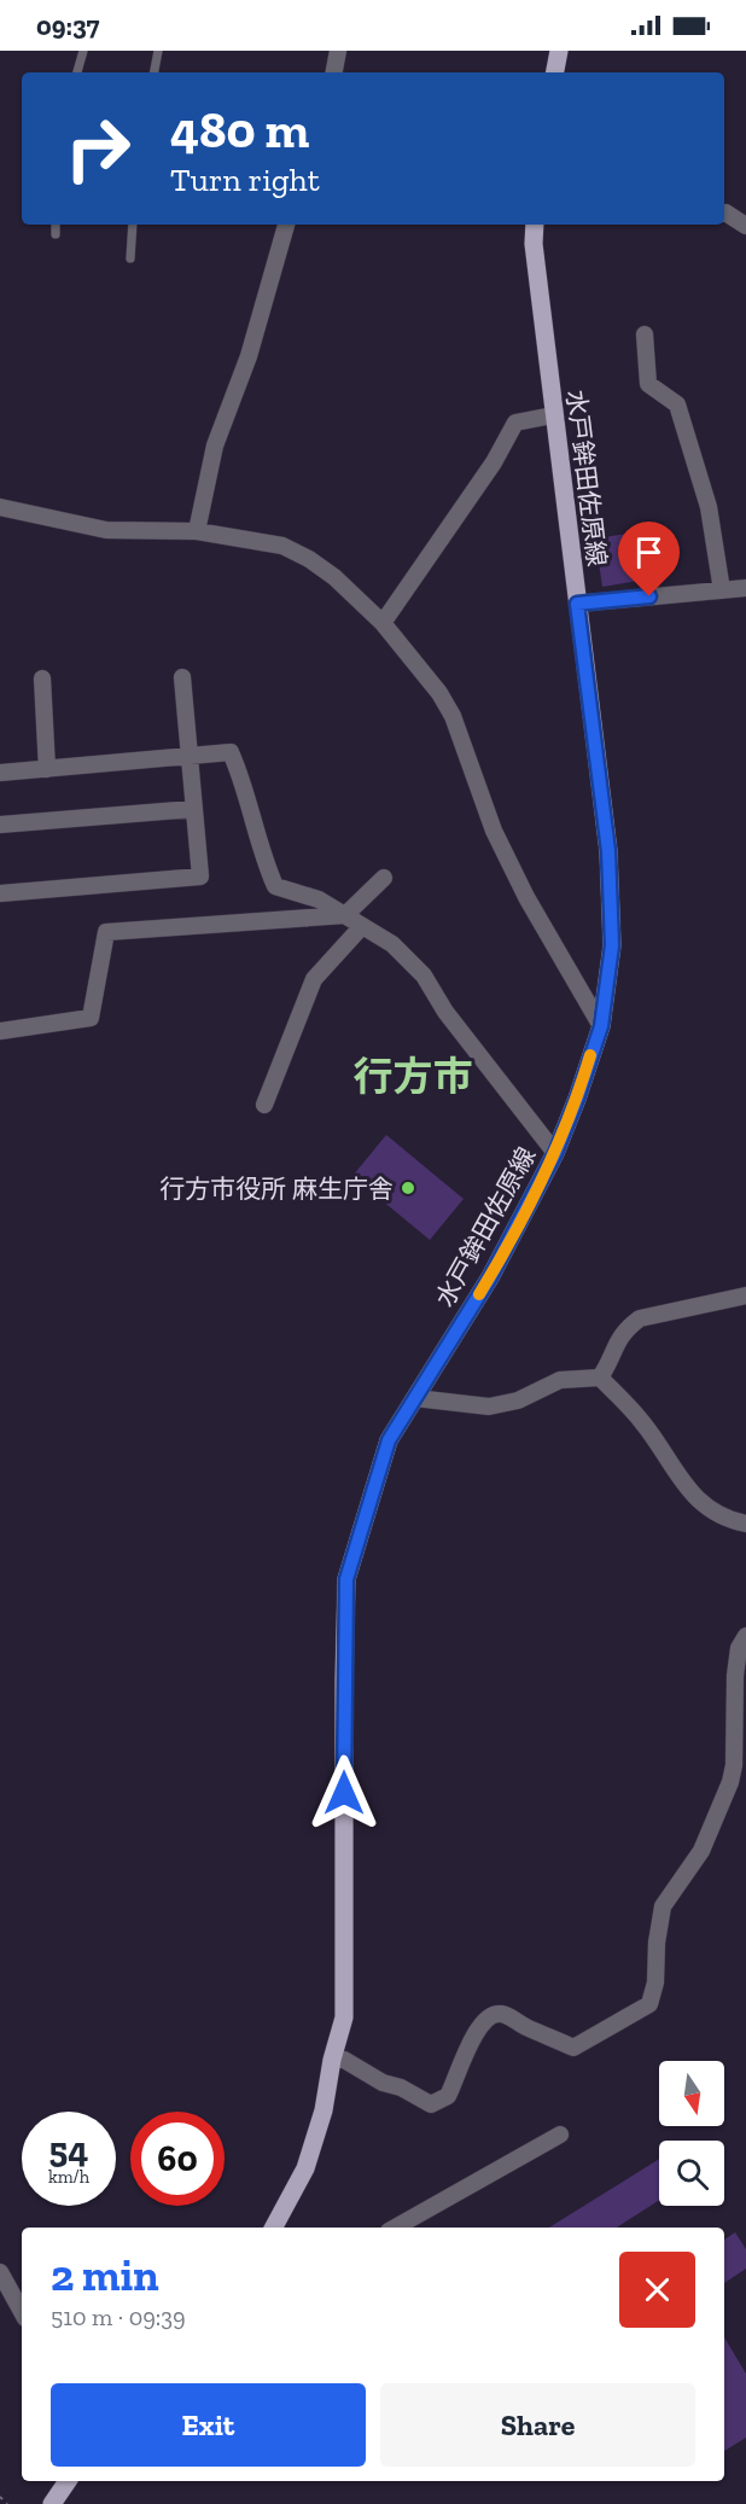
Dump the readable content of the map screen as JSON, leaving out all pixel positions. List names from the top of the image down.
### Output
{
  "streets": {
    "main road": ["水戸鉾田佐原線"]
  },
  "districts": ["行方市"],
  "places": ["行方市役所 麻生庁舎"],
  "north": "bottom",
  "page": {
    "status": "09:37",
    "turn": ["480 m", "Turn right"],
    "speed": "54 km/h",
    "limit": "60",
    "heading": ["2 min", "510 m · 09:39"],
    "buttons": ["Exit", "Share"]
  }
}
